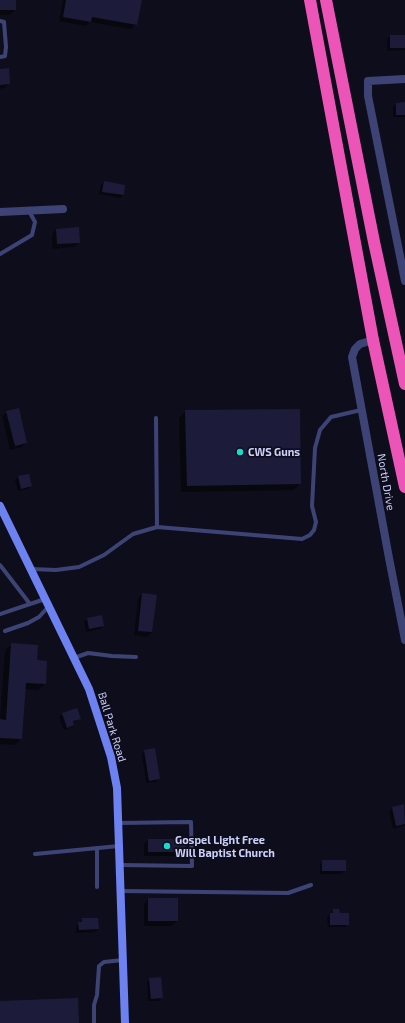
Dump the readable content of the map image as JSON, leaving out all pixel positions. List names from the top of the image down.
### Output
{
  "streets": {
    "street": ["North Drive", "Ball Park Road"]
  },
  "places": ["CWS Guns", "Gospel Light Free Will Baptist Church"]
}
